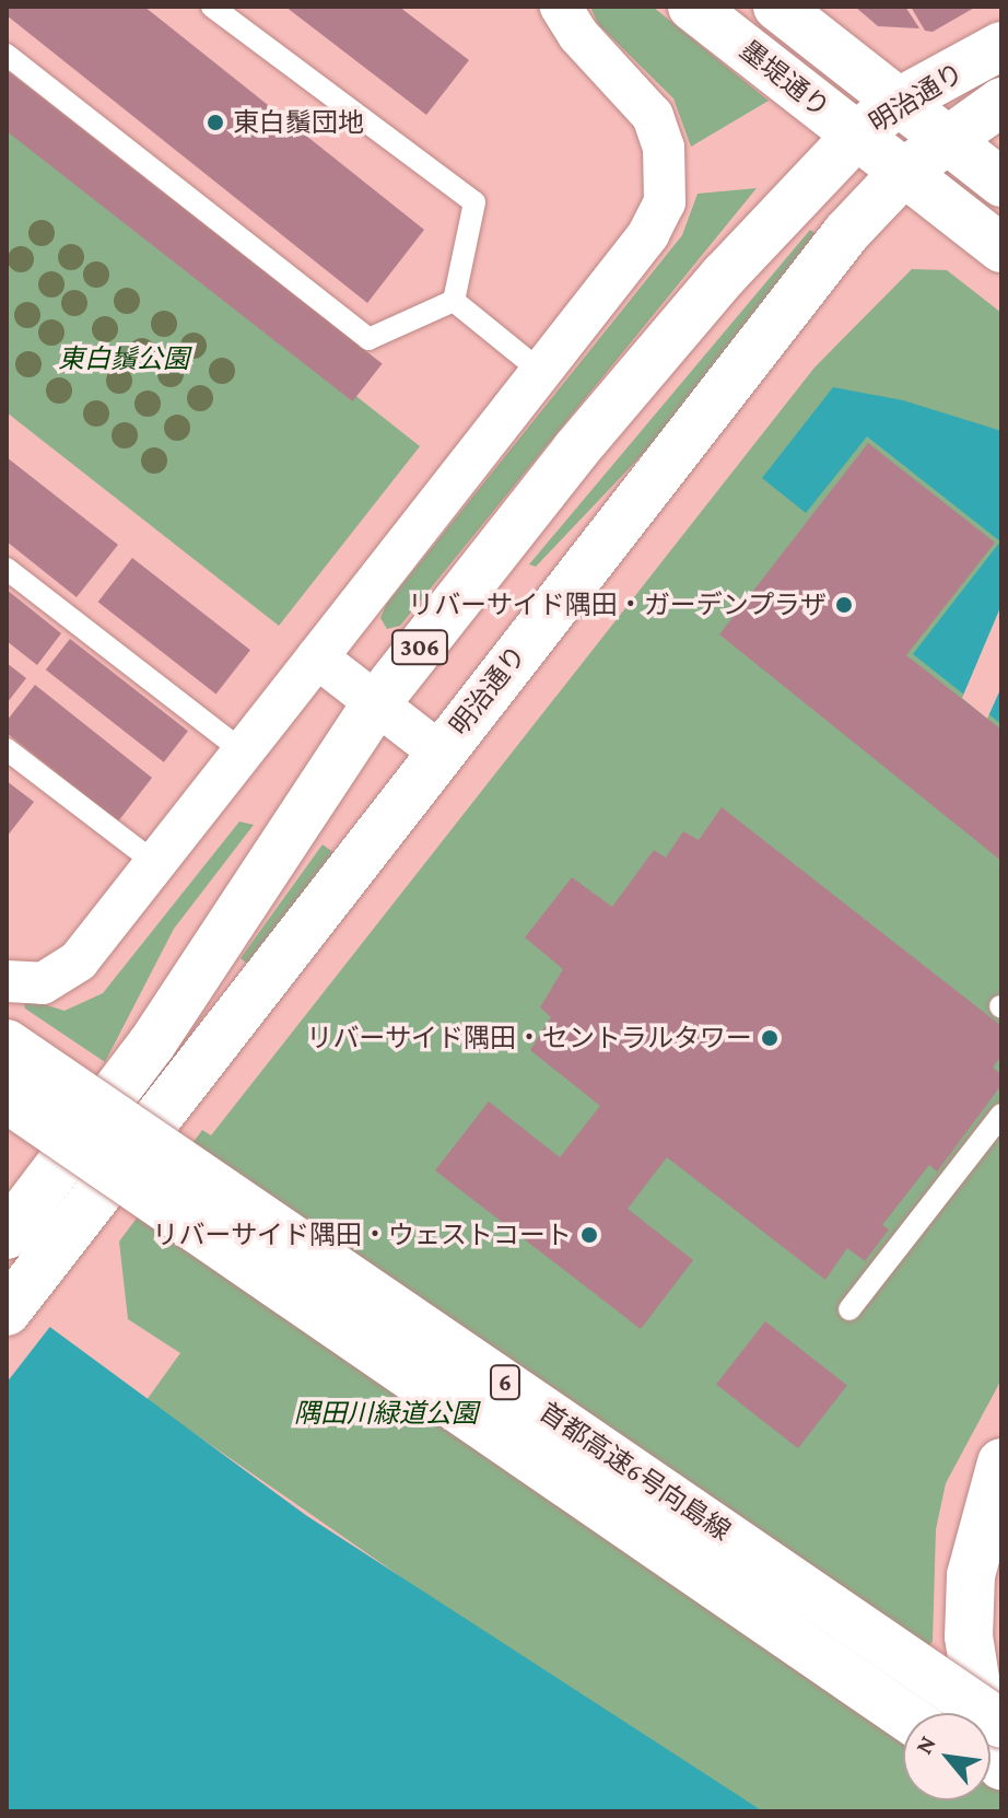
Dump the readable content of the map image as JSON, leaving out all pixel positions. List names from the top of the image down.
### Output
{
  "streets": {
    "main road": [
      "墨堤通り",
      "明治通り",
      "306",
      "6",
      "首都高速6号向島線"
    ]
  },
  "crossings": [
    ["墨堤通り", "明治通り"]
  ],
  "parks": ["東白鬚公園", "隅田川緑道公園"],
  "places": [
    "東白鬚団地",
    "リバーサイド隅田・ガーデンプラザ",
    "リバーサイド隅田・セントラルタワー",
    "リバーサイド隅田・ウェストコート"
  ],
  "north": "top left"
}
